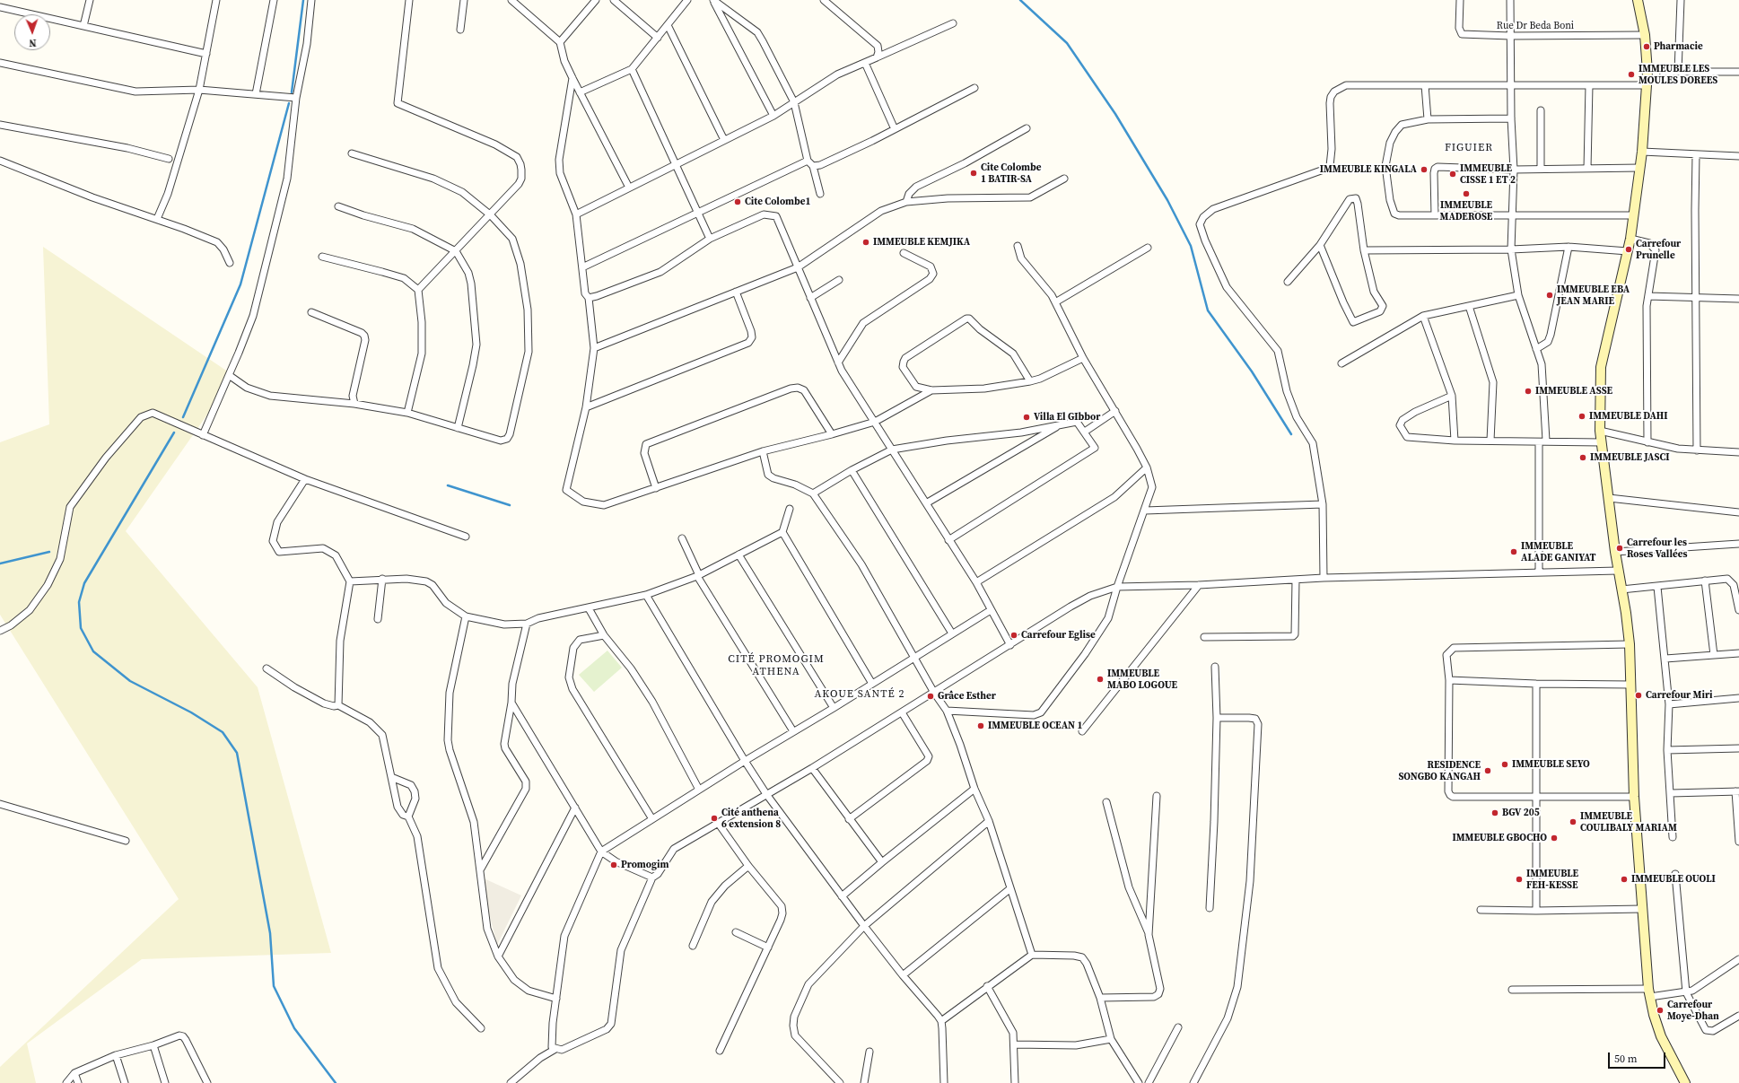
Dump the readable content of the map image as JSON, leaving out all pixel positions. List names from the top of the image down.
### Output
{
  "streets": {
    "street": ["Rue Dr Beda Boni"]
  },
  "districts": ["FIGUIER", "CITÉ PROMOGIM ATHENA", "AKOUE SANTÉ 2"],
  "places": [
    "Pharmacie",
    "IMMEUBLE LES MOULES DOREES",
    "IMMEUBLE KINGALA",
    "Cite Colombe 1 BATIR-SA",
    "IMMEUBLE CISSE 1 ET 2",
    "IMMEUBLE MADEROSE",
    "Cite Colombe1",
    "IMMEUBLE KEMJIKA",
    "Carrefour Prunelle",
    "IMMEUBLE EBA JEAN MARIE",
    "IMMEUBLE ASSE",
    "IMMEUBLE DAHI",
    "Villa El GIbbor",
    "IMMEUBLE JASCI",
    "Carrefour les Roses Vallées",
    "IMMEUBLE ALADE GANIYAT",
    "Carrefour Eglise",
    "IMMEUBLE MABO LOGOUE",
    "Carrefour Miri",
    "Grâce Esther",
    "IMMEUBLE OCEAN 1",
    "IMMEUBLE SEYO",
    "RESIDENCE SONGBO KANGAH",
    "BGV 205",
    "Cité anthena 6 extension 8",
    "IMMEUBLE COULIBALY MARIAM",
    "IMMEUBLE GBOCHO",
    "Promogim",
    "IMMEUBLE FEH-KESSE",
    "IMMEUBLE OUOLI",
    "Carrefour Moye-Dhan"
  ],
  "scale_bar": "50 m",
  "north": "bottom"
}
